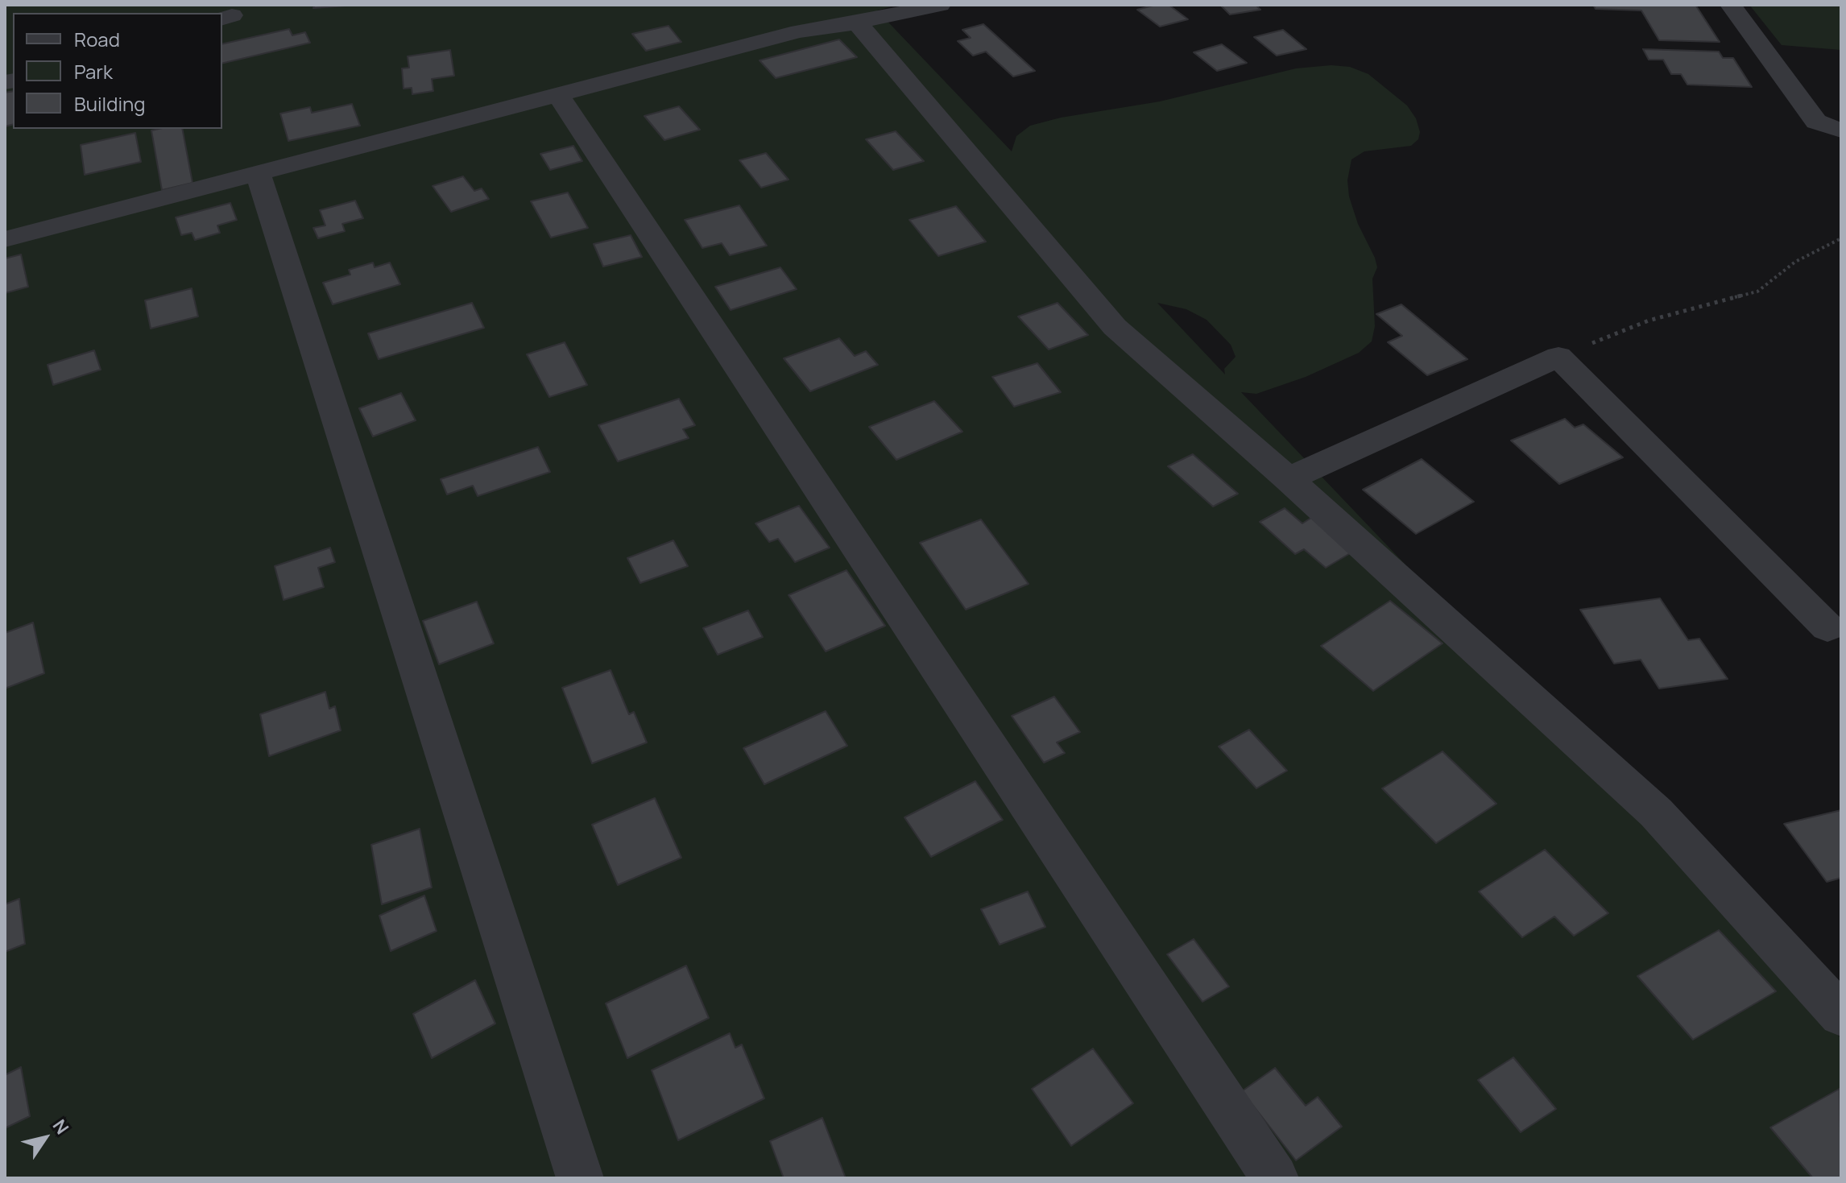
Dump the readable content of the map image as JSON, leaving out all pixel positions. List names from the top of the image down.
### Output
{
  "legend": ["Road", "Park", "Building"],
  "north": "top right"
}
